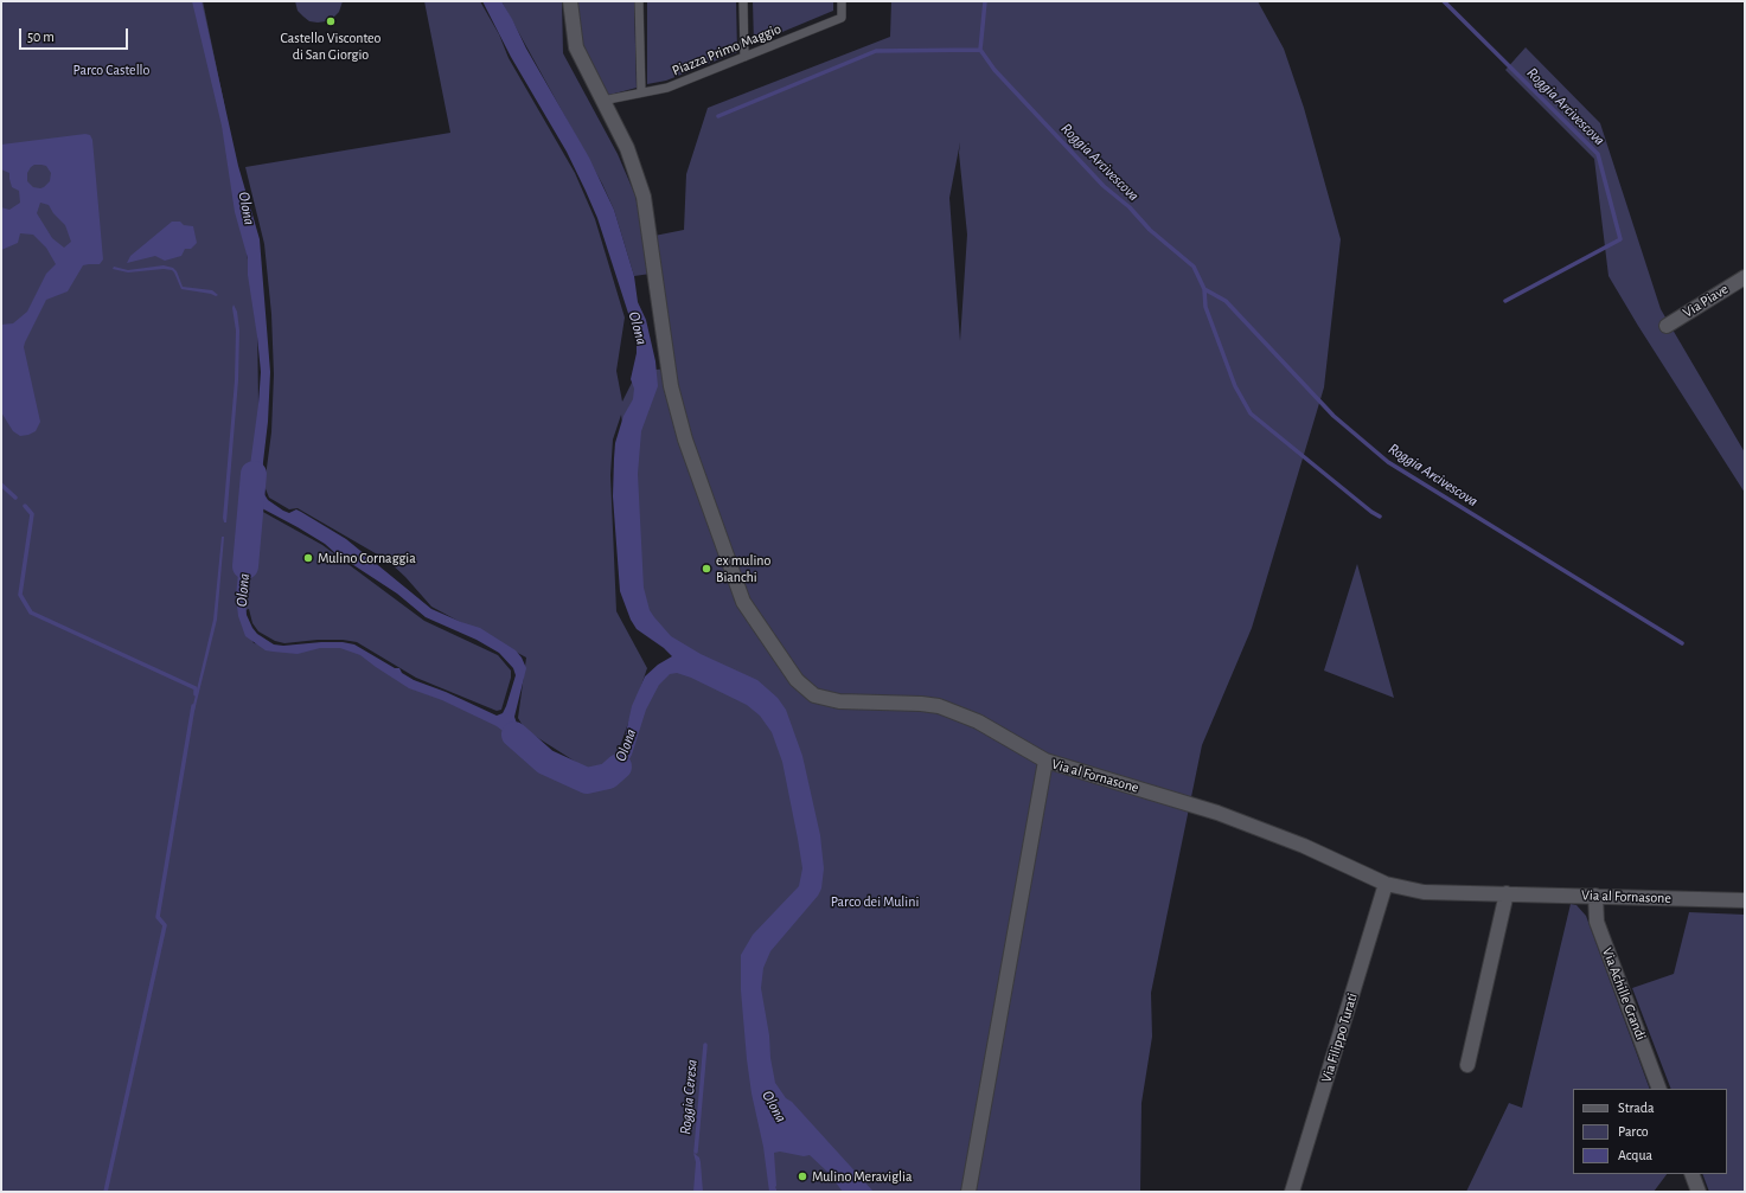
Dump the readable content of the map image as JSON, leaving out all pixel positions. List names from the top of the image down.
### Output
{
  "streets": {
    "street": [
      "Via Piave",
      "Via al Fornasone",
      "Via Achille Grandi",
      "Via Filippo Turati"
    ],
    "lane": ["Piazza Primo Maggio"]
  },
  "crossings": [
    ["Via al Fornasone", "Via Achille Grandi"],
    ["Via al Fornasone", "Via Filippo Turati"]
  ],
  "water": ["Roggia Arcivescova", "Olona", "Roggia Ceresa"],
  "parks": ["Parco Castello", "Parco dei Mulini"],
  "places": [
    "Castello Visconteo di San Giorgio",
    "Mulino Cornaggia",
    "ex mulino Bianchi",
    "Mulino Meraviglia"
  ],
  "legend": ["Strada", "Parco", "Acqua"],
  "scale_bar": "50 m"
}
